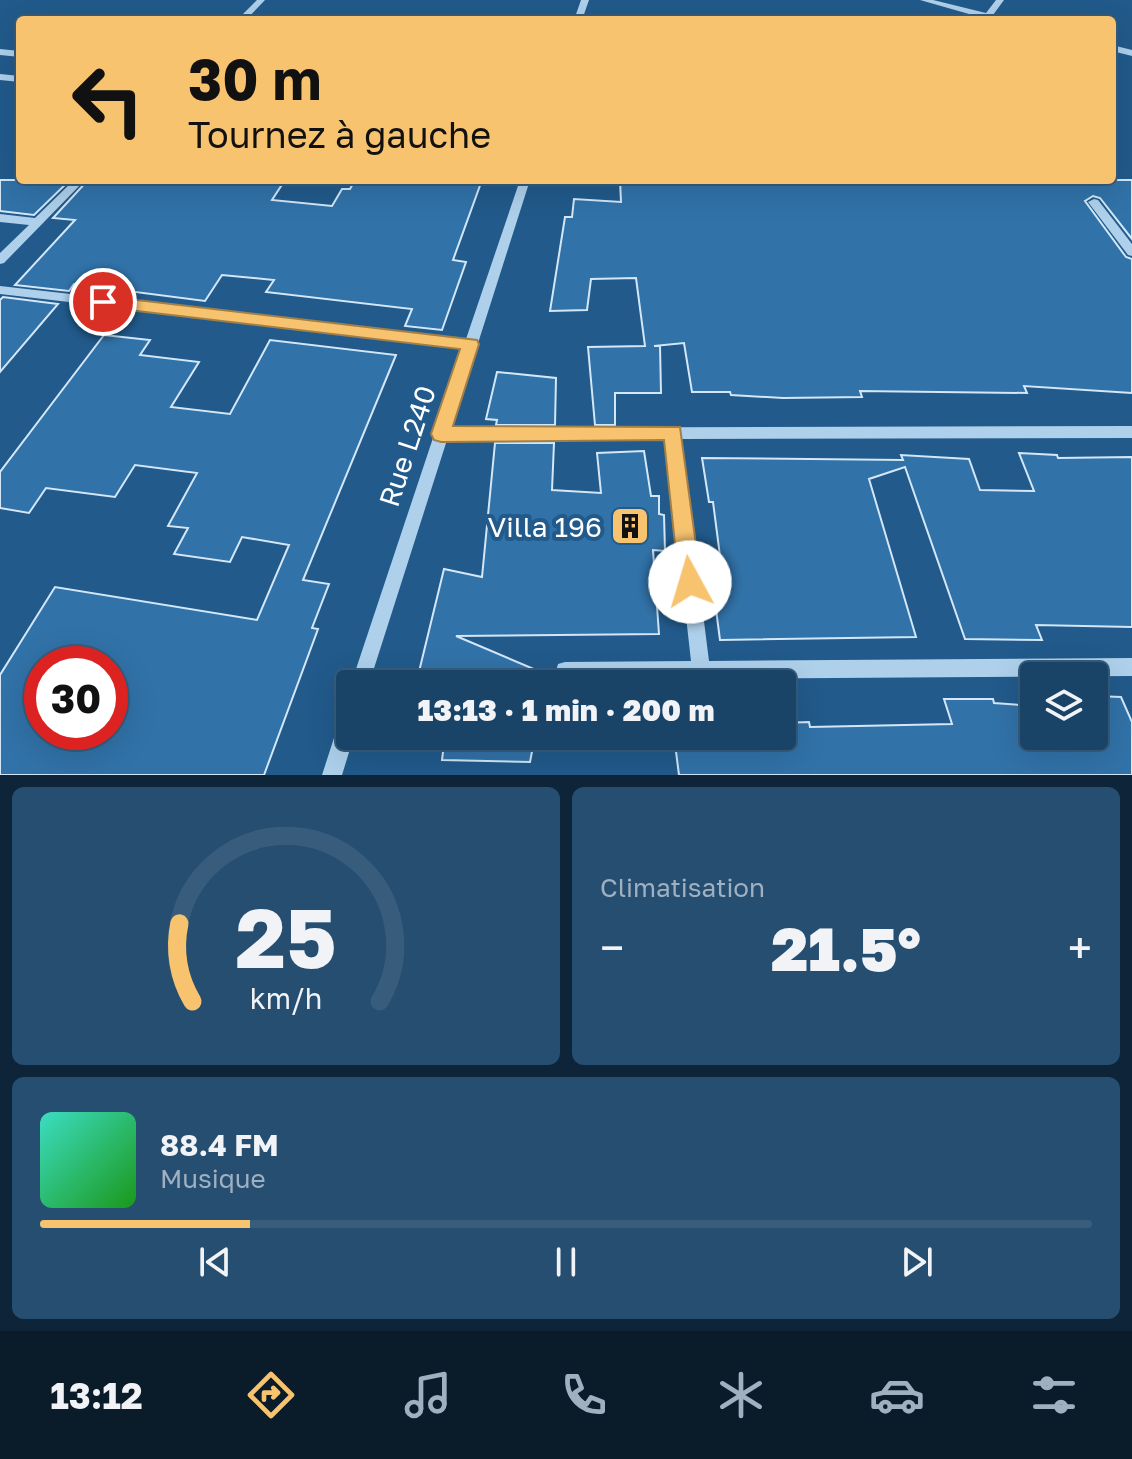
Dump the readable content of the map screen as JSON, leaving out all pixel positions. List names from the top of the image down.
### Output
{
  "streets": {
    "street": ["Rue L240"]
  },
  "places": {
    "building": ["Villa 196"]
  },
  "page": {
    "turn": ["30 m", "Tournez à gauche"],
    "limit": "30",
    "trip": "13:13 · 1 min · 200 m",
    "tile": "Climatisation",
    "heat": ["−", "21.5°", "+"],
    "song": ["88.4 FM", "Musique"],
    "tabs": "13:12",
    "gauge": ["25", "km/h"]
  }
}
